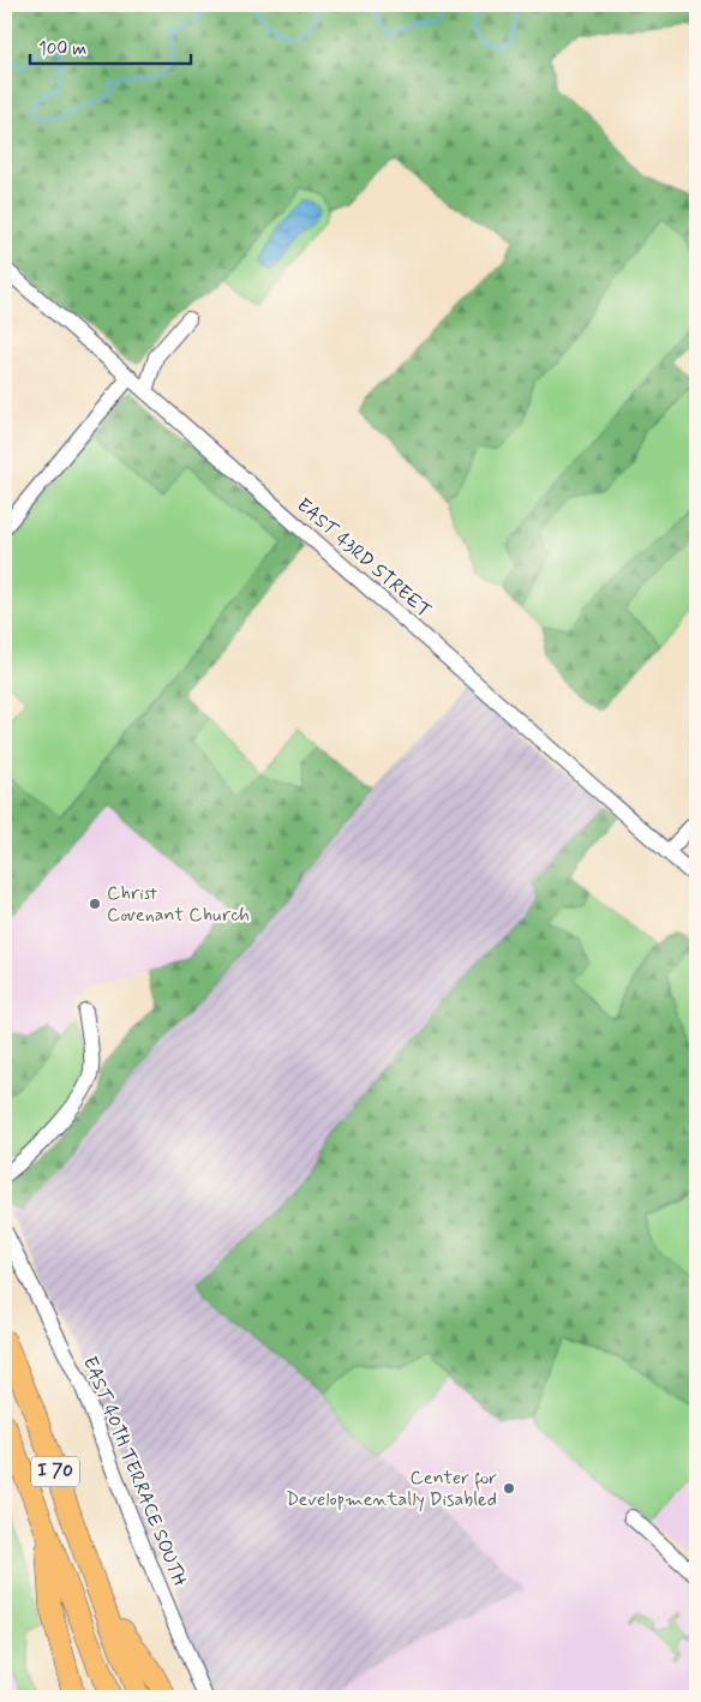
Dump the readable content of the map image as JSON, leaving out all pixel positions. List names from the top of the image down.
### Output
{
  "streets": {
    "highway": ["I 70"],
    "street": ["EAST 43RD STREET", "EAST 40TH TERRACE SOUTH"]
  },
  "places": ["Christ Covenant Church", "Center for Developmentally Disabled"],
  "scale_bar": "100 m"
}
